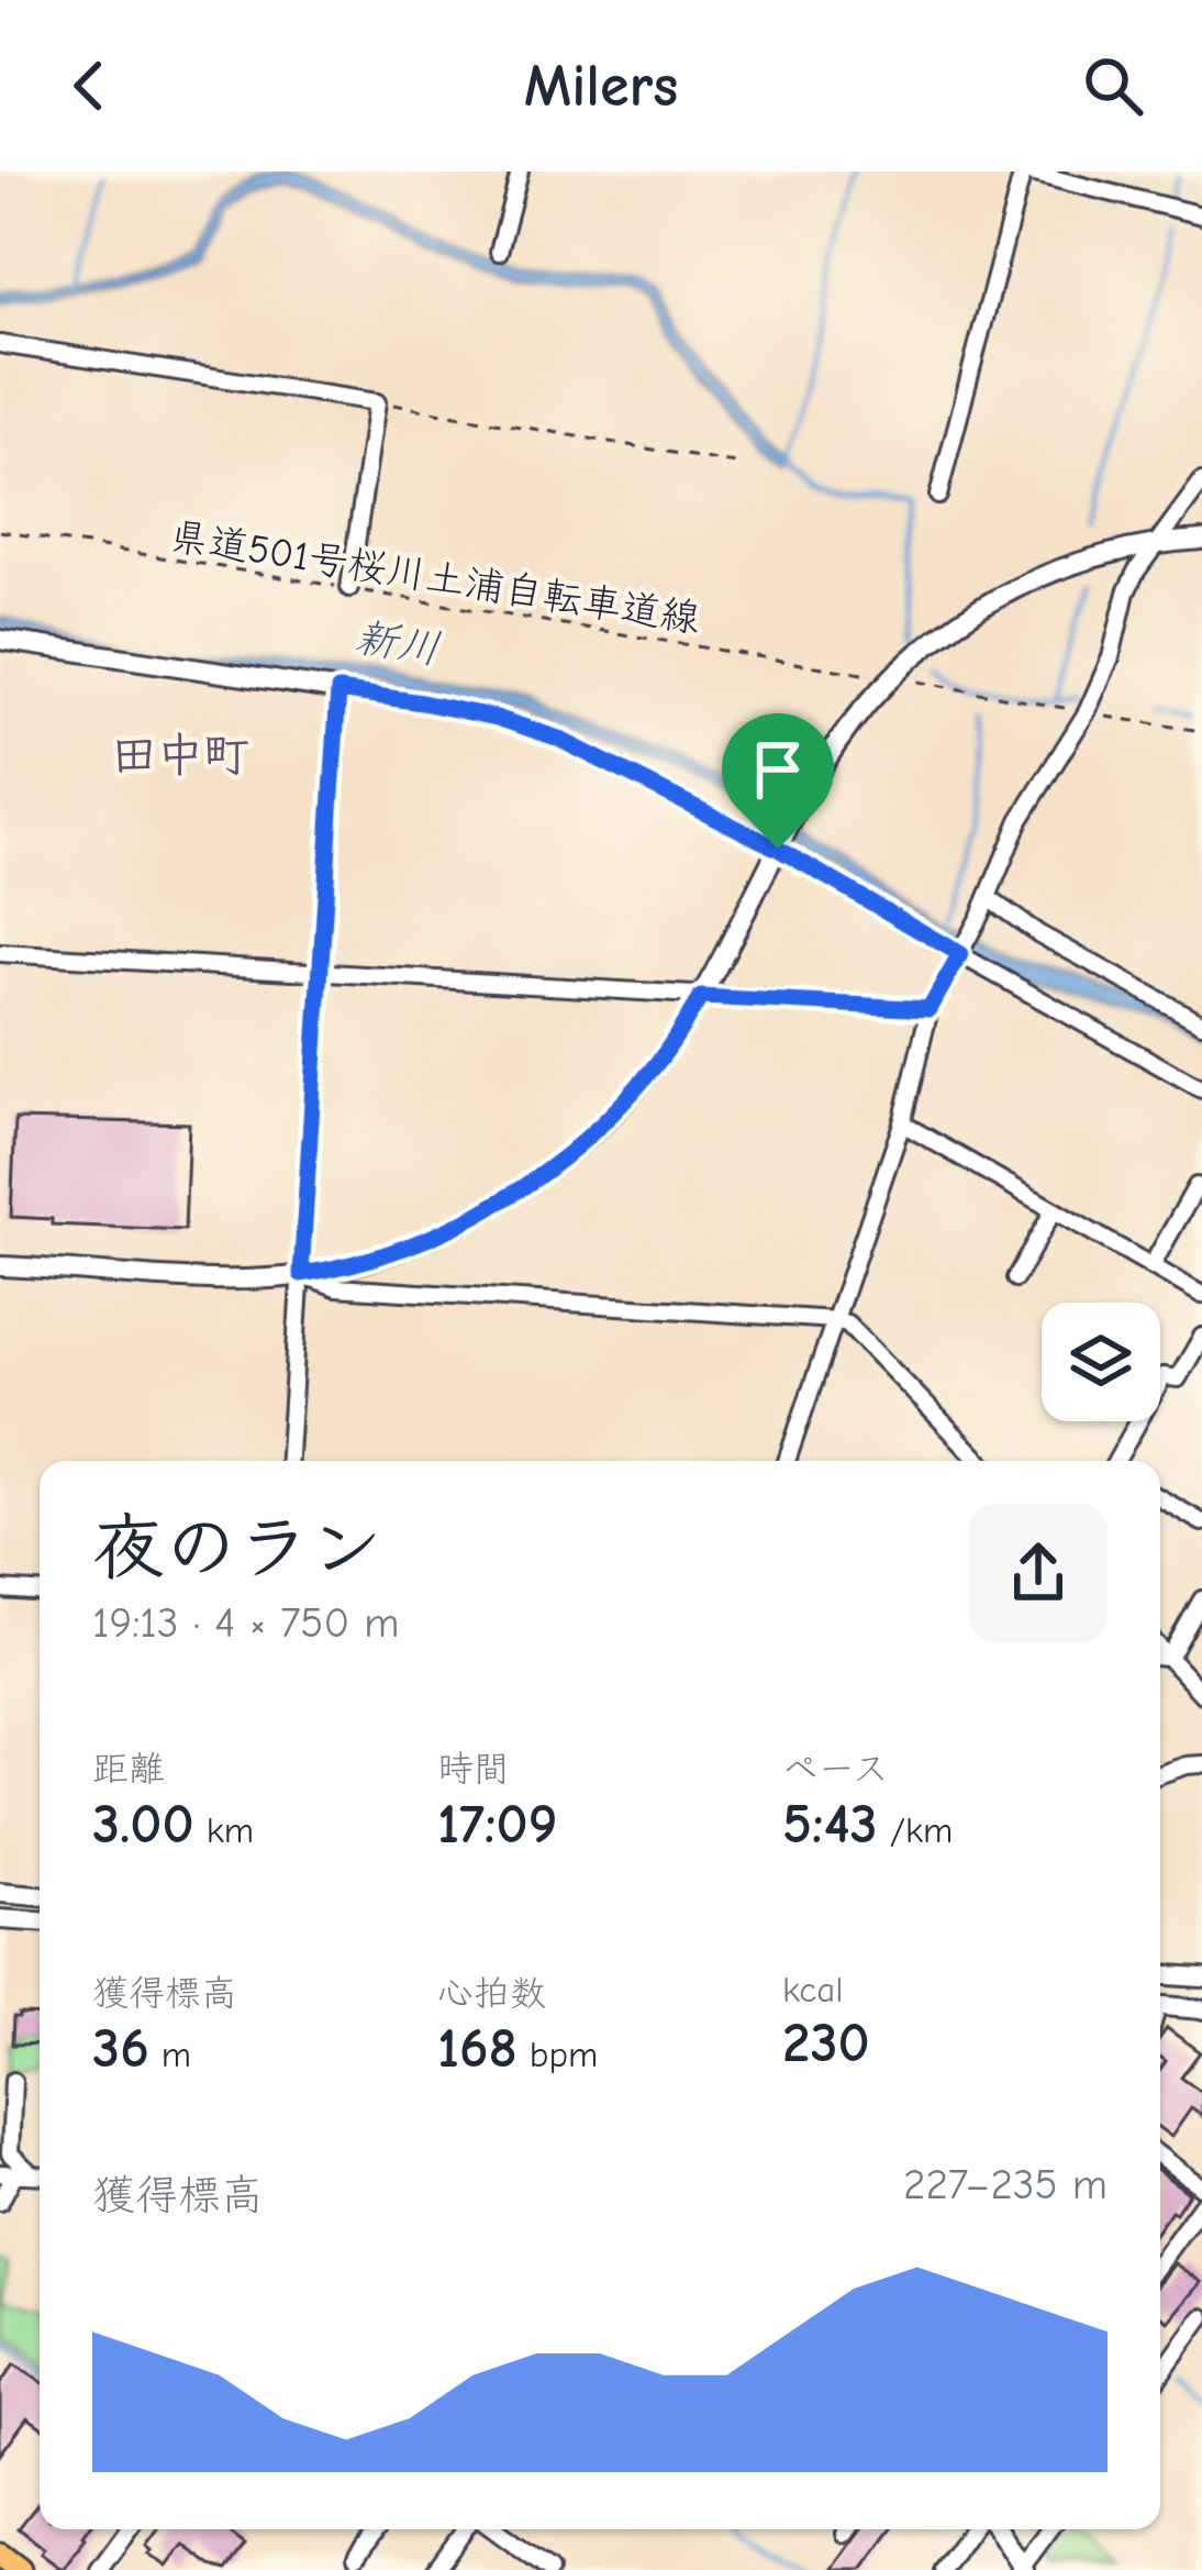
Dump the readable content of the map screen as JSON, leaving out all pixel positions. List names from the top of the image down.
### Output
{
  "streets": {
    "path": ["県道501号桜川土浦自転車道線"]
  },
  "districts": ["田中町"],
  "water": ["新川"],
  "page": {
    "header": "Milers",
    "heading": ["夜のラン", "19:13 · 4 × 750 m"],
    "stats": [
      ["距離", "3.00 km"],
      ["時間", "17:09"],
      ["ペース", "5:43 /km"],
      ["獲得標高", "36 m"],
      ["心拍数", "168 bpm"],
      ["kcal", "230"]
    ],
    "chart": ["獲得標高", "227–235 m"]
  }
}
